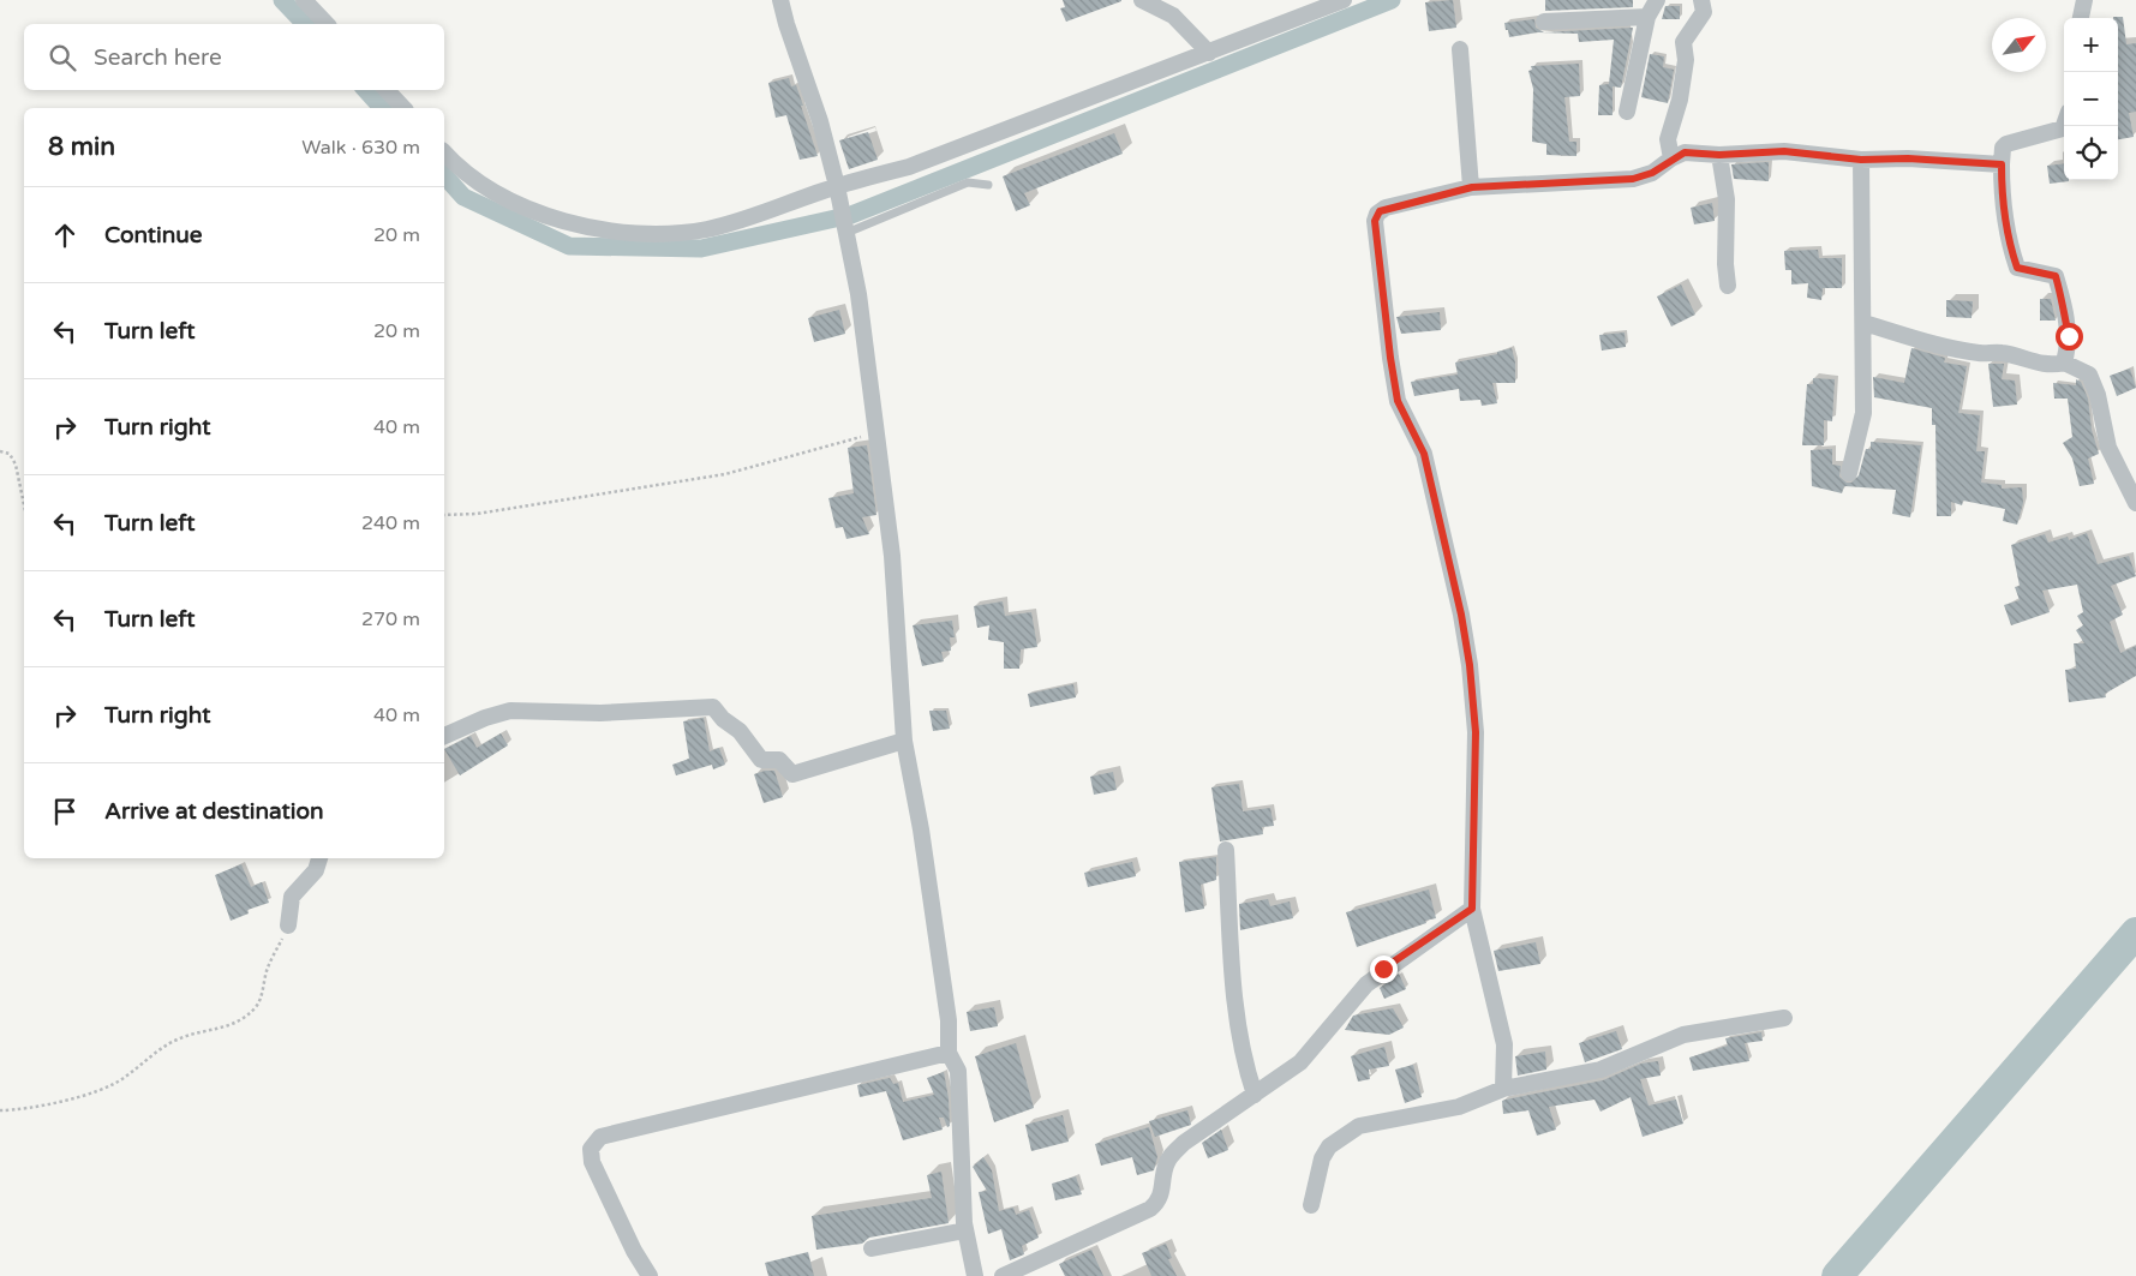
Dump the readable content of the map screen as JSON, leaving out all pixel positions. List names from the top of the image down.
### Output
{
  "north": "top right",
  "page": {
    "map_buttons": ["+", "−"],
    "search": "Search here",
    "heading": ["8 min", "Walk · 630 m"],
    "list": [
      ["Continue", "20 m"],
      ["Turn left", "20 m"],
      ["Turn right", "40 m"],
      ["Turn left", "240 m"],
      ["Turn left", "270 m"],
      ["Turn right", "40 m"],
      "Arrive at destination"
    ]
  }
}
